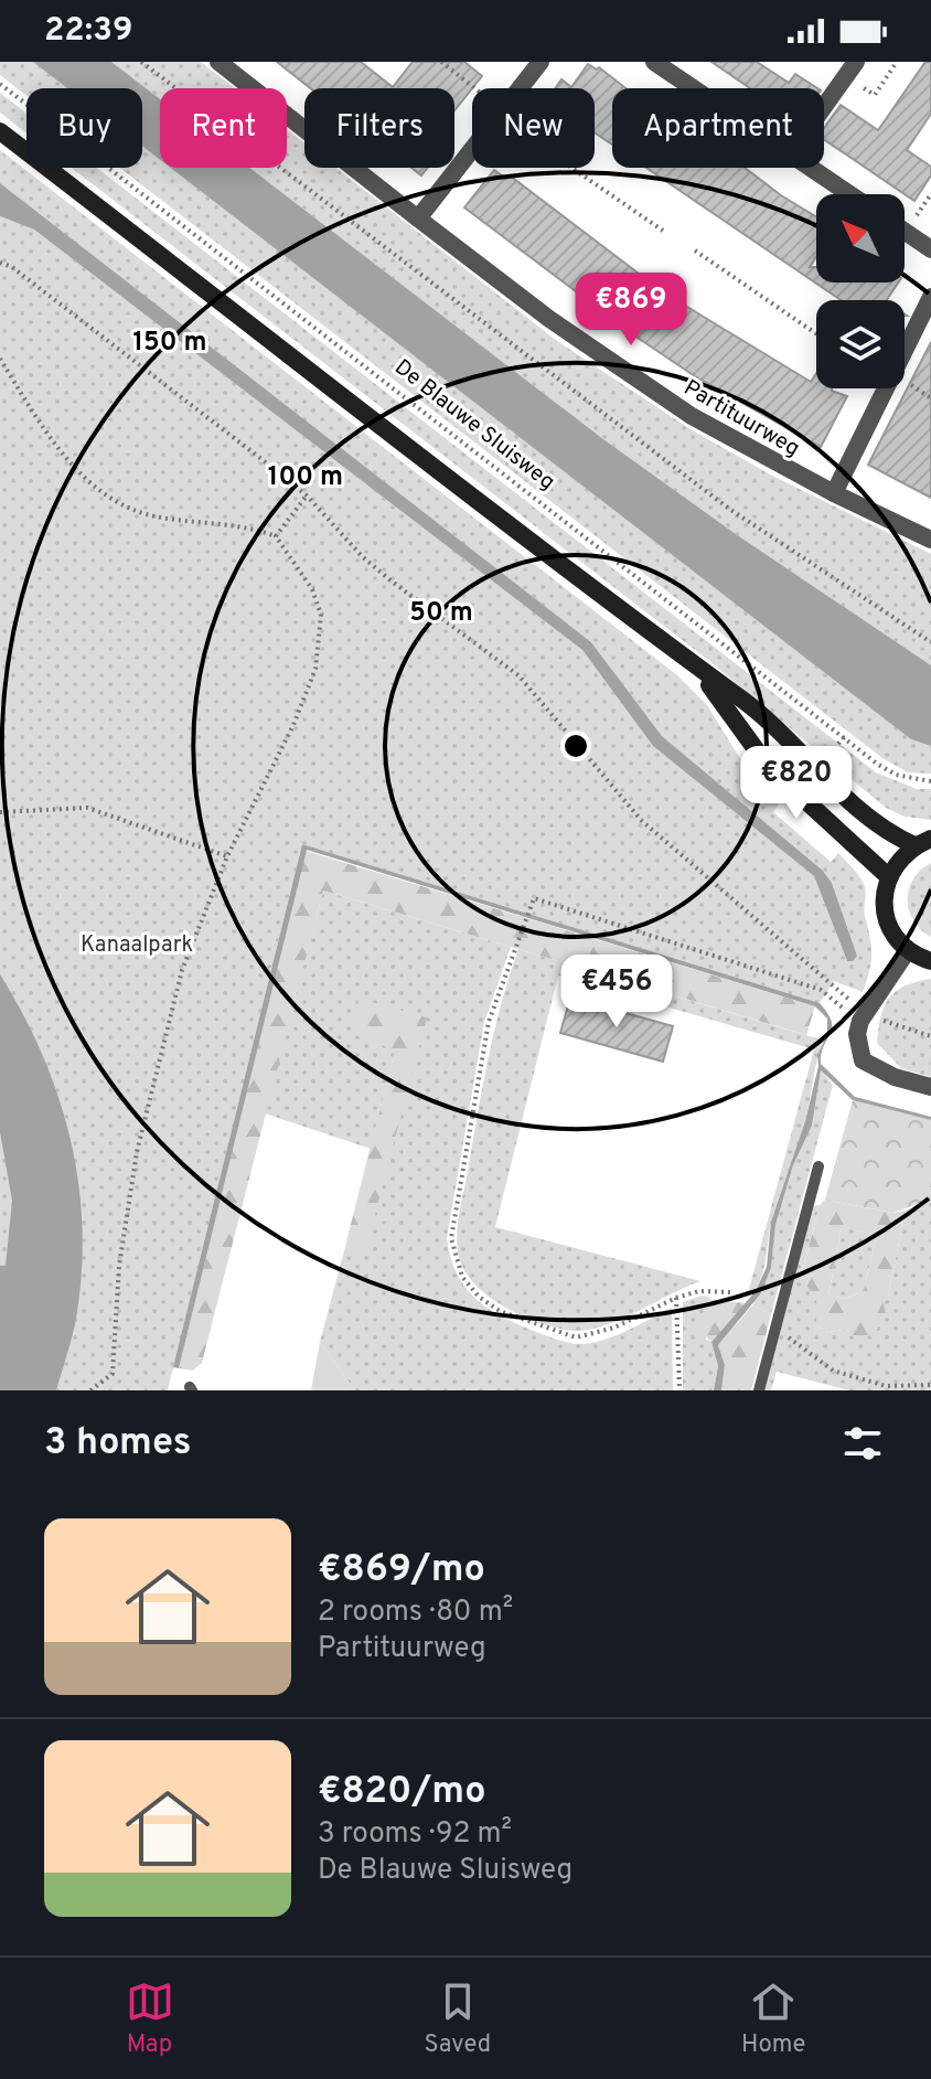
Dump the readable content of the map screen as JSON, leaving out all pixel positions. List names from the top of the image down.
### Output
{
  "streets": {
    "street": ["Partituurweg"],
    "path": ["De Blauwe Sluisweg"]
  },
  "parks": ["Kanaalpark"],
  "north": "top left",
  "page": {
    "status": "22:39",
    "chip": [
      "Buy",
      "Rent",
      "Filters",
      "New",
      "Apartment"
    ],
    "price": ["€869", "€820", "€456"],
    "heading": "3 homes",
    "list": [
      {
        "name": "€869/mo",
        "note": "2 rooms · 80 m² · Partituurweg"
      },
      {
        "name": "€820/mo",
        "note": "3 rooms · 92 m² · De Blauwe Sluisweg"
      }
    ],
    "tabs": ["Map", "Saved", "Home"]
  },
  "rings": ["150 m", "100 m", "50 m"]
}
